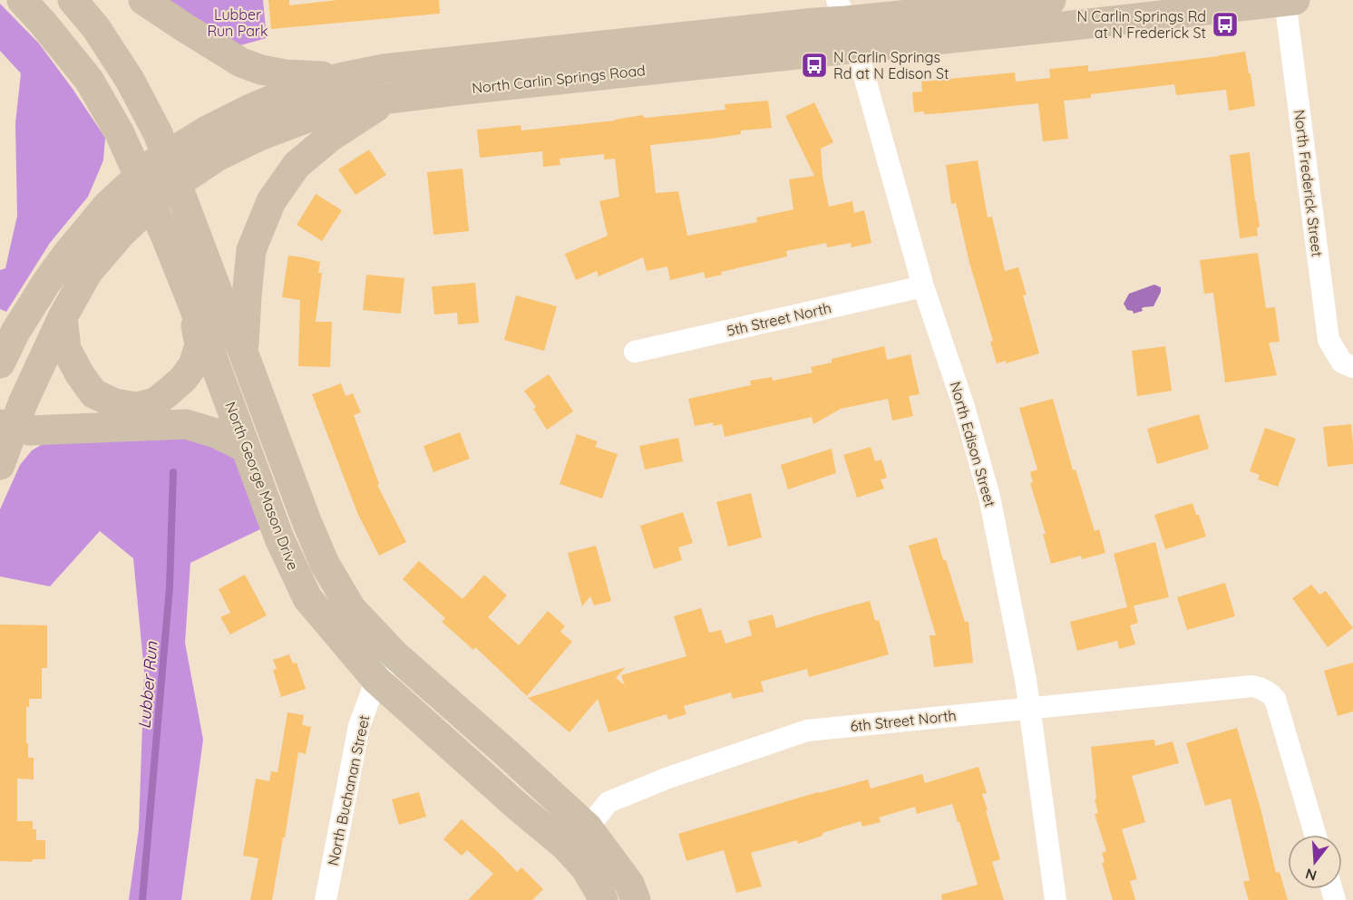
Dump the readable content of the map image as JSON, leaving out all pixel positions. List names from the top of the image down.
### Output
{
  "streets": {
    "main road": ["North Carlin Springs Road", "North George Mason Drive"],
    "street": [
      "North Frederick Street",
      "5th Street North",
      "North Edison Street",
      "6th Street North",
      "North Buchanan Street"
    ]
  },
  "crossings": [
    ["North Carlin Springs Road", "North Frederick Street"],
    ["North Carlin Springs Road", "North Edison Street"],
    ["5th Street North", "North Edison Street"],
    ["North Edison Street", "6th Street North"],
    ["North George Mason Drive", "6th Street North"],
    ["North George Mason Drive", "North Buchanan Street"]
  ],
  "water": ["Lubber Run"],
  "parks": ["Lubber Run Park"],
  "places": {
    "bus stop": ["N Carlin Springs Rd at N Frederick St", "N Carlin Springs Rd at N Edison St"]
  },
  "north": "bottom"
}
